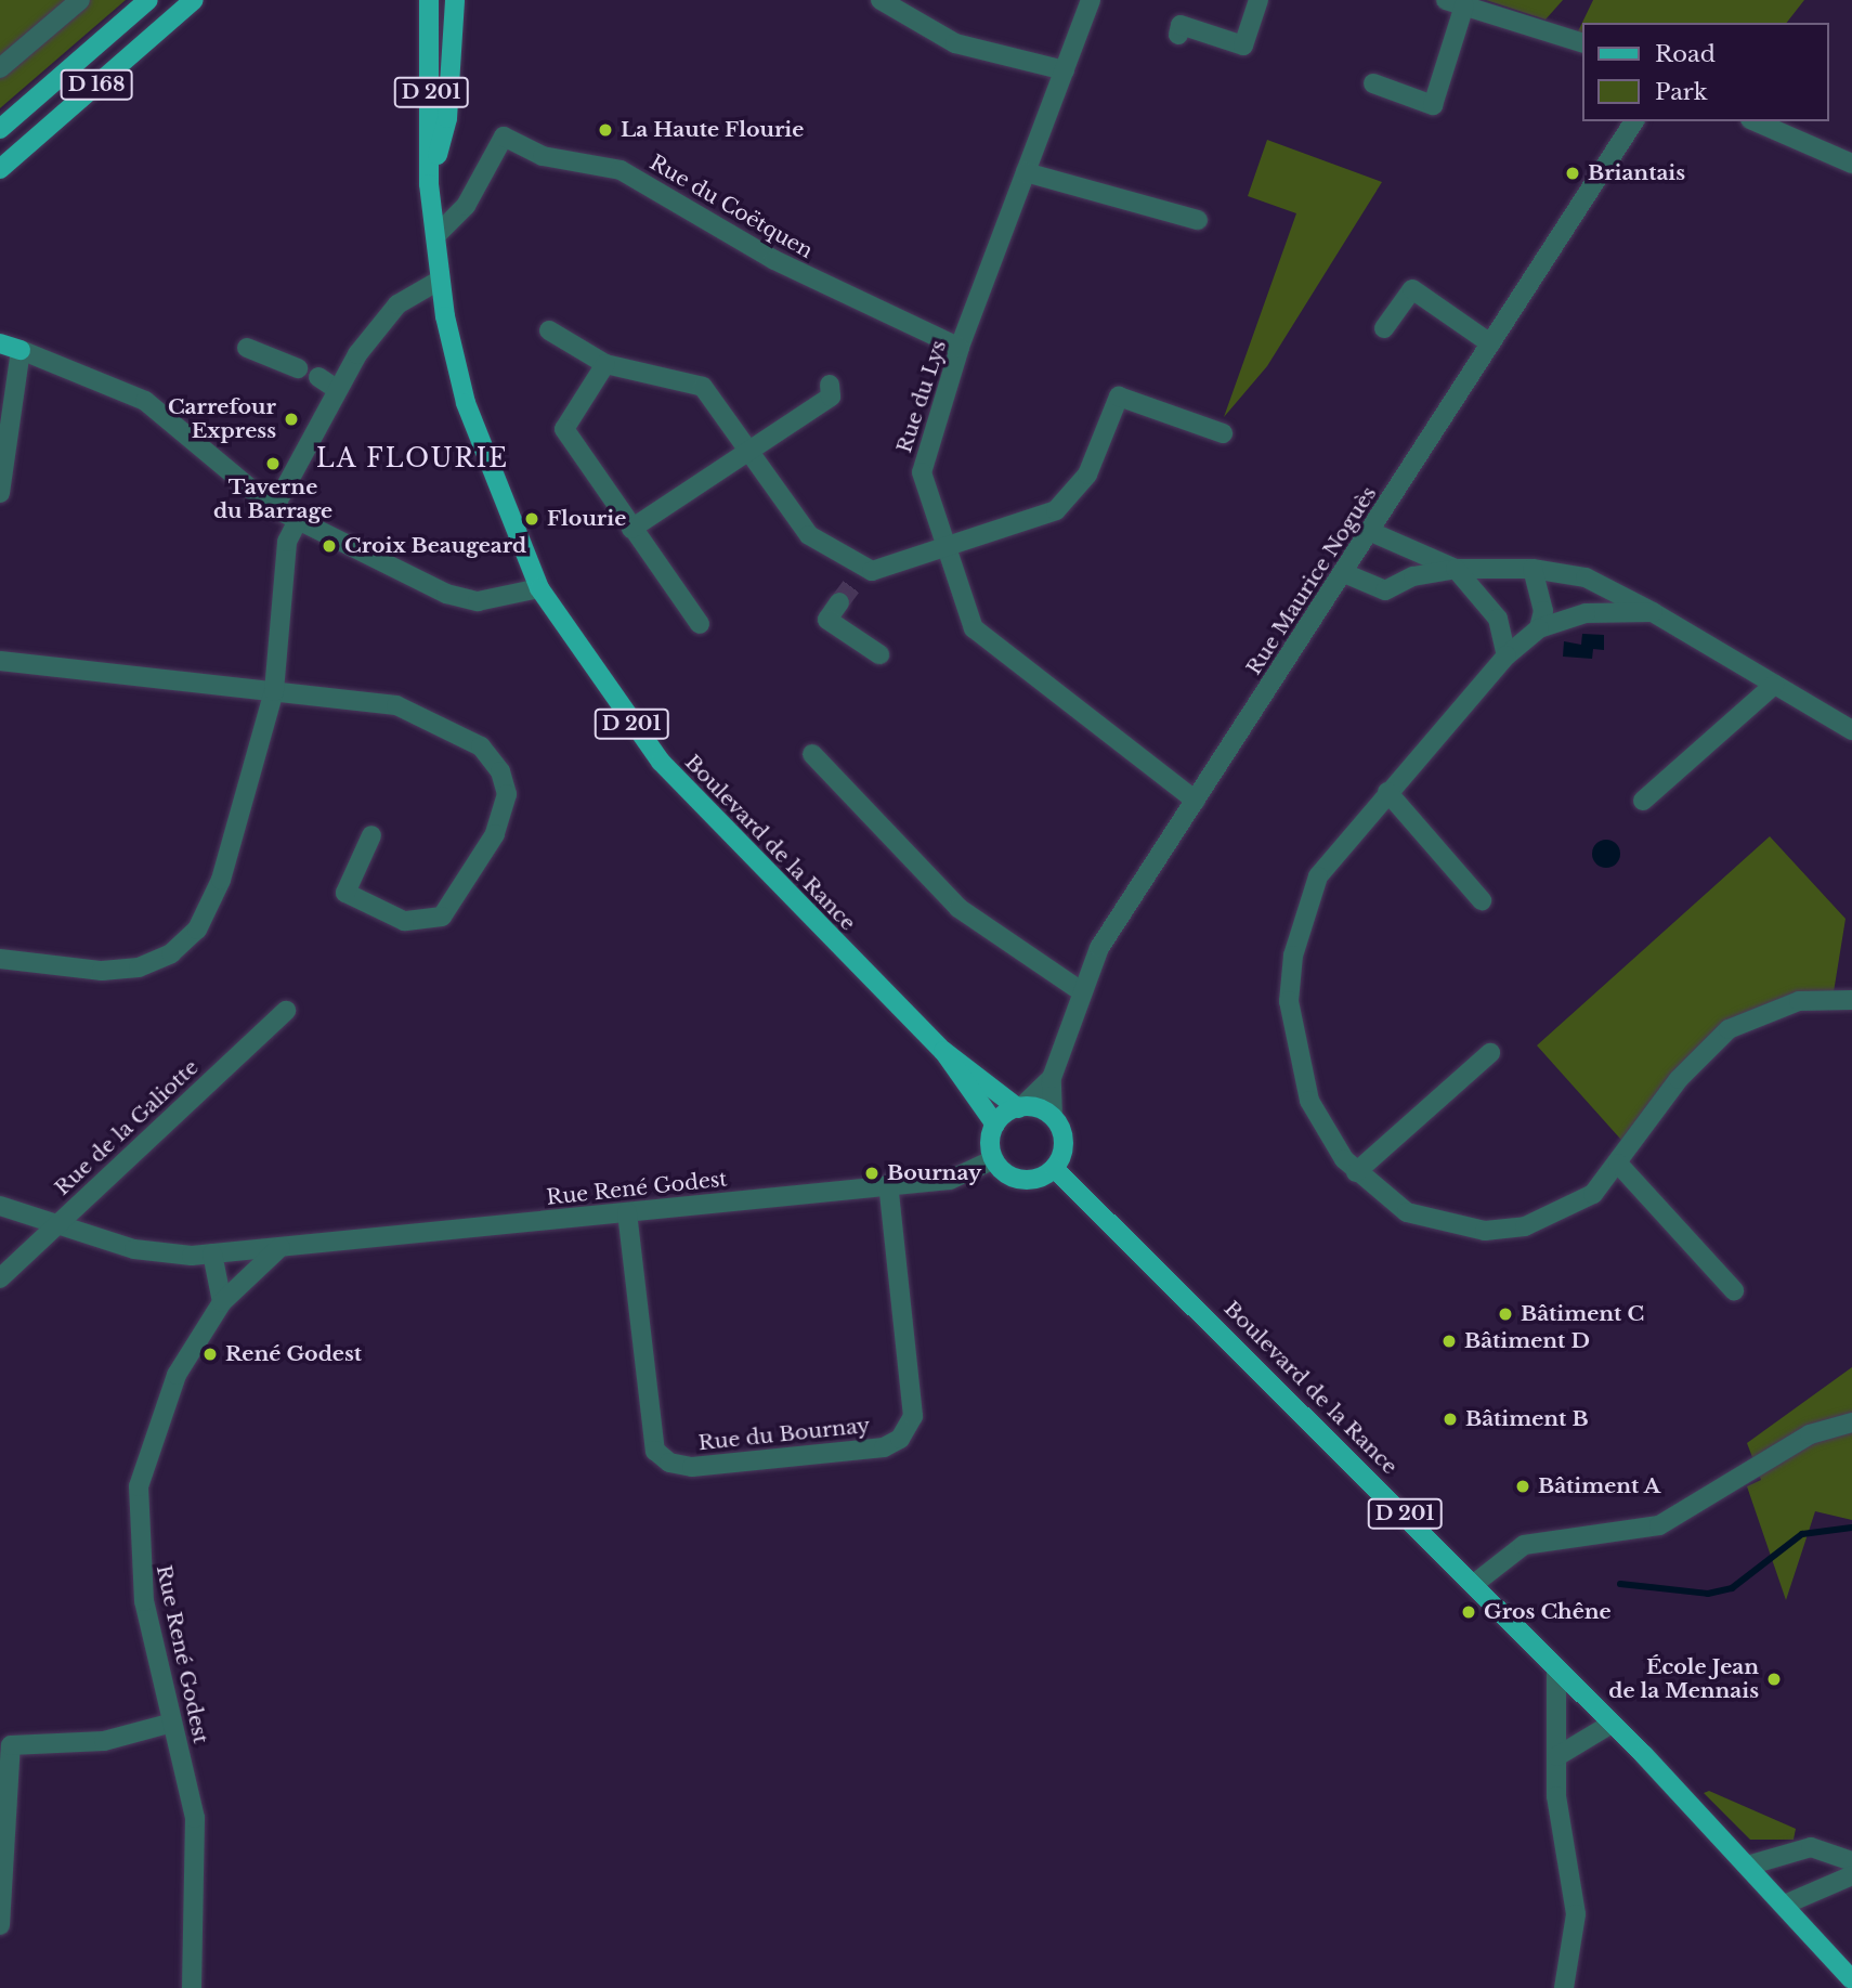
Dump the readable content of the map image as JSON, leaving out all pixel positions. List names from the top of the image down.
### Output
{
  "streets": {
    "main road": ["D 168", "D 201", "Boulevard de la Rance"],
    "street": [
      "Rue du Coëtquen",
      "Rue du Lys",
      "Rue Maurice Noguès",
      "Rue de la Galiotte",
      "Rue René Godest",
      "Rue du Bournay"
    ]
  },
  "crossings": [
    ["D 201", "Boulevard de la Rance"],
    ["Rue du Coëtquen", "Rue du Lys"],
    ["Rue du Coëtquen", "Boulevard de la Rance"],
    ["Rue du Lys", "Rue Maurice Noguès"],
    ["Rue Maurice Noguès", "Boulevard de la Rance"],
    ["Rue Maurice Noguès", "Rue René Godest"],
    ["Boulevard de la Rance", "Rue René Godest"],
    ["Rue de la Galiotte", "Rue René Godest"],
    ["Rue René Godest", "Rue du Bournay"]
  ],
  "districts": ["LA FLOURIE"],
  "places": [
    "La Haute Flourie",
    "Briantais",
    "Carrefour Express",
    "Taverne du Barrage",
    "Flourie",
    "Croix Beaugeard",
    "Bournay",
    "Bâtiment C",
    "Bâtiment D",
    "René Godest",
    "Bâtiment B",
    "Bâtiment A",
    "Gros Chêne",
    "École Jean de la Mennais"
  ],
  "legend": ["Road", "Park"]
}
